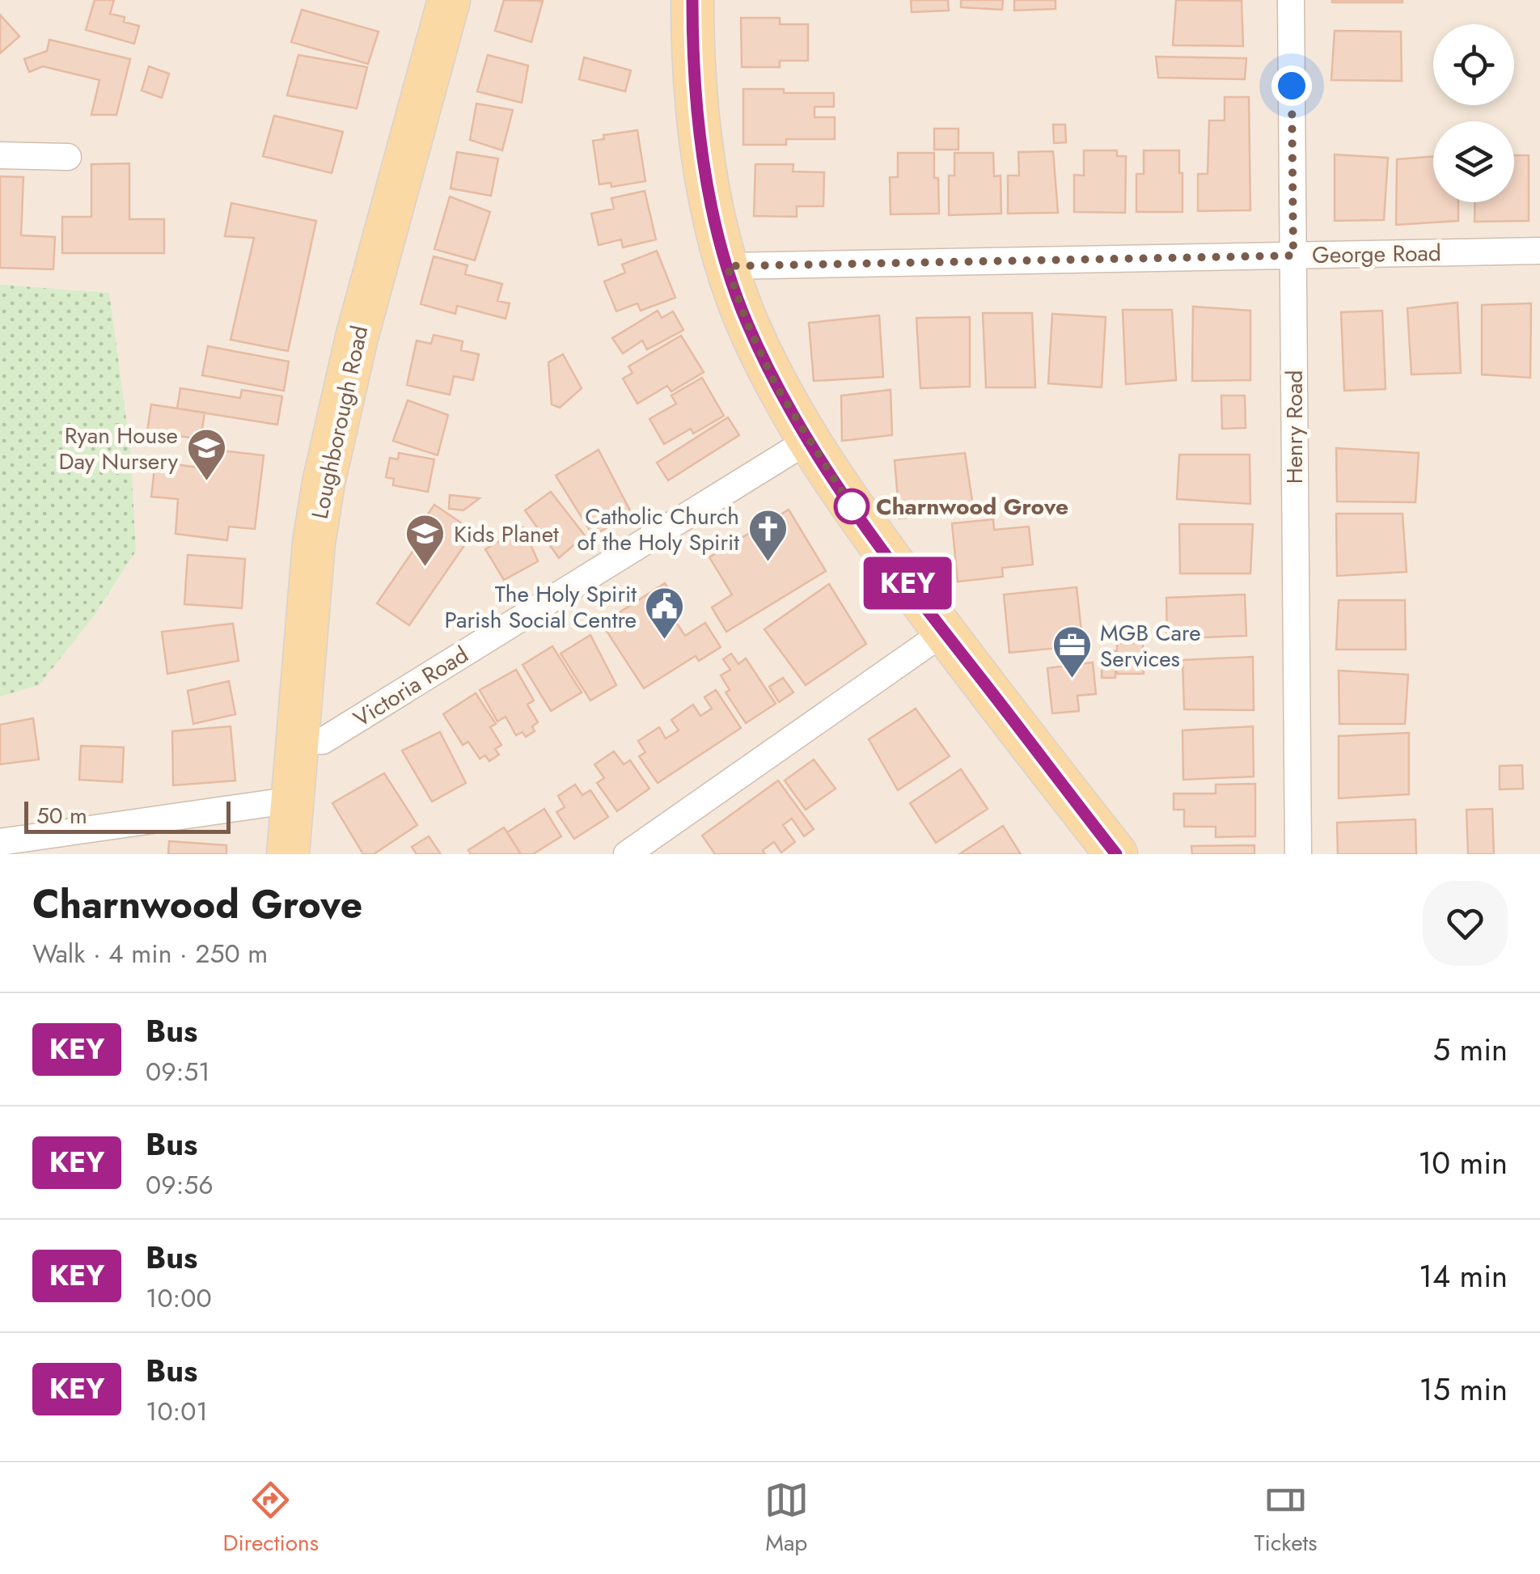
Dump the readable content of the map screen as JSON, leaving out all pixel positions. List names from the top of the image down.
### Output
{
  "streets": {
    "main road": ["Loughborough Road"],
    "street": ["George Road", "Henry Road", "Victoria Road"]
  },
  "crossings": [
    ["George Road", "Henry Road"],
    ["Loughborough Road", "Victoria Road"]
  ],
  "places": {
    "school or university": ["Ryan House Day Nursery", "Kids Planet"],
    "other": ["Charnwood Grove"],
    "church": ["Catholic Church of the Holy Spirit"],
    "public building": ["The Holy Spirit Parish Social Centre"],
    "office": ["MGB Care Services"]
  },
  "lines": ["bus line KEY"],
  "scale_bar": "50 m",
  "page": {
    "on_map": "KEY",
    "scale": "50 m",
    "heading": ["Charnwood Grove", "Walk · 4 min · 250 m"],
    "list": [
      {
        "mark": "KEY",
        "name": "Bus",
        "note": "09:51",
        "value": "5 min"
      },
      {
        "mark": "KEY",
        "name": "Bus",
        "note": "09:56",
        "value": "10 min"
      },
      {
        "mark": "KEY",
        "name": "Bus",
        "note": "10:00",
        "value": "14 min"
      },
      {
        "mark": "KEY",
        "name": "Bus",
        "note": "10:01",
        "value": "15 min"
      }
    ],
    "tabs": ["Directions", "Map", "Tickets"]
  }
}
